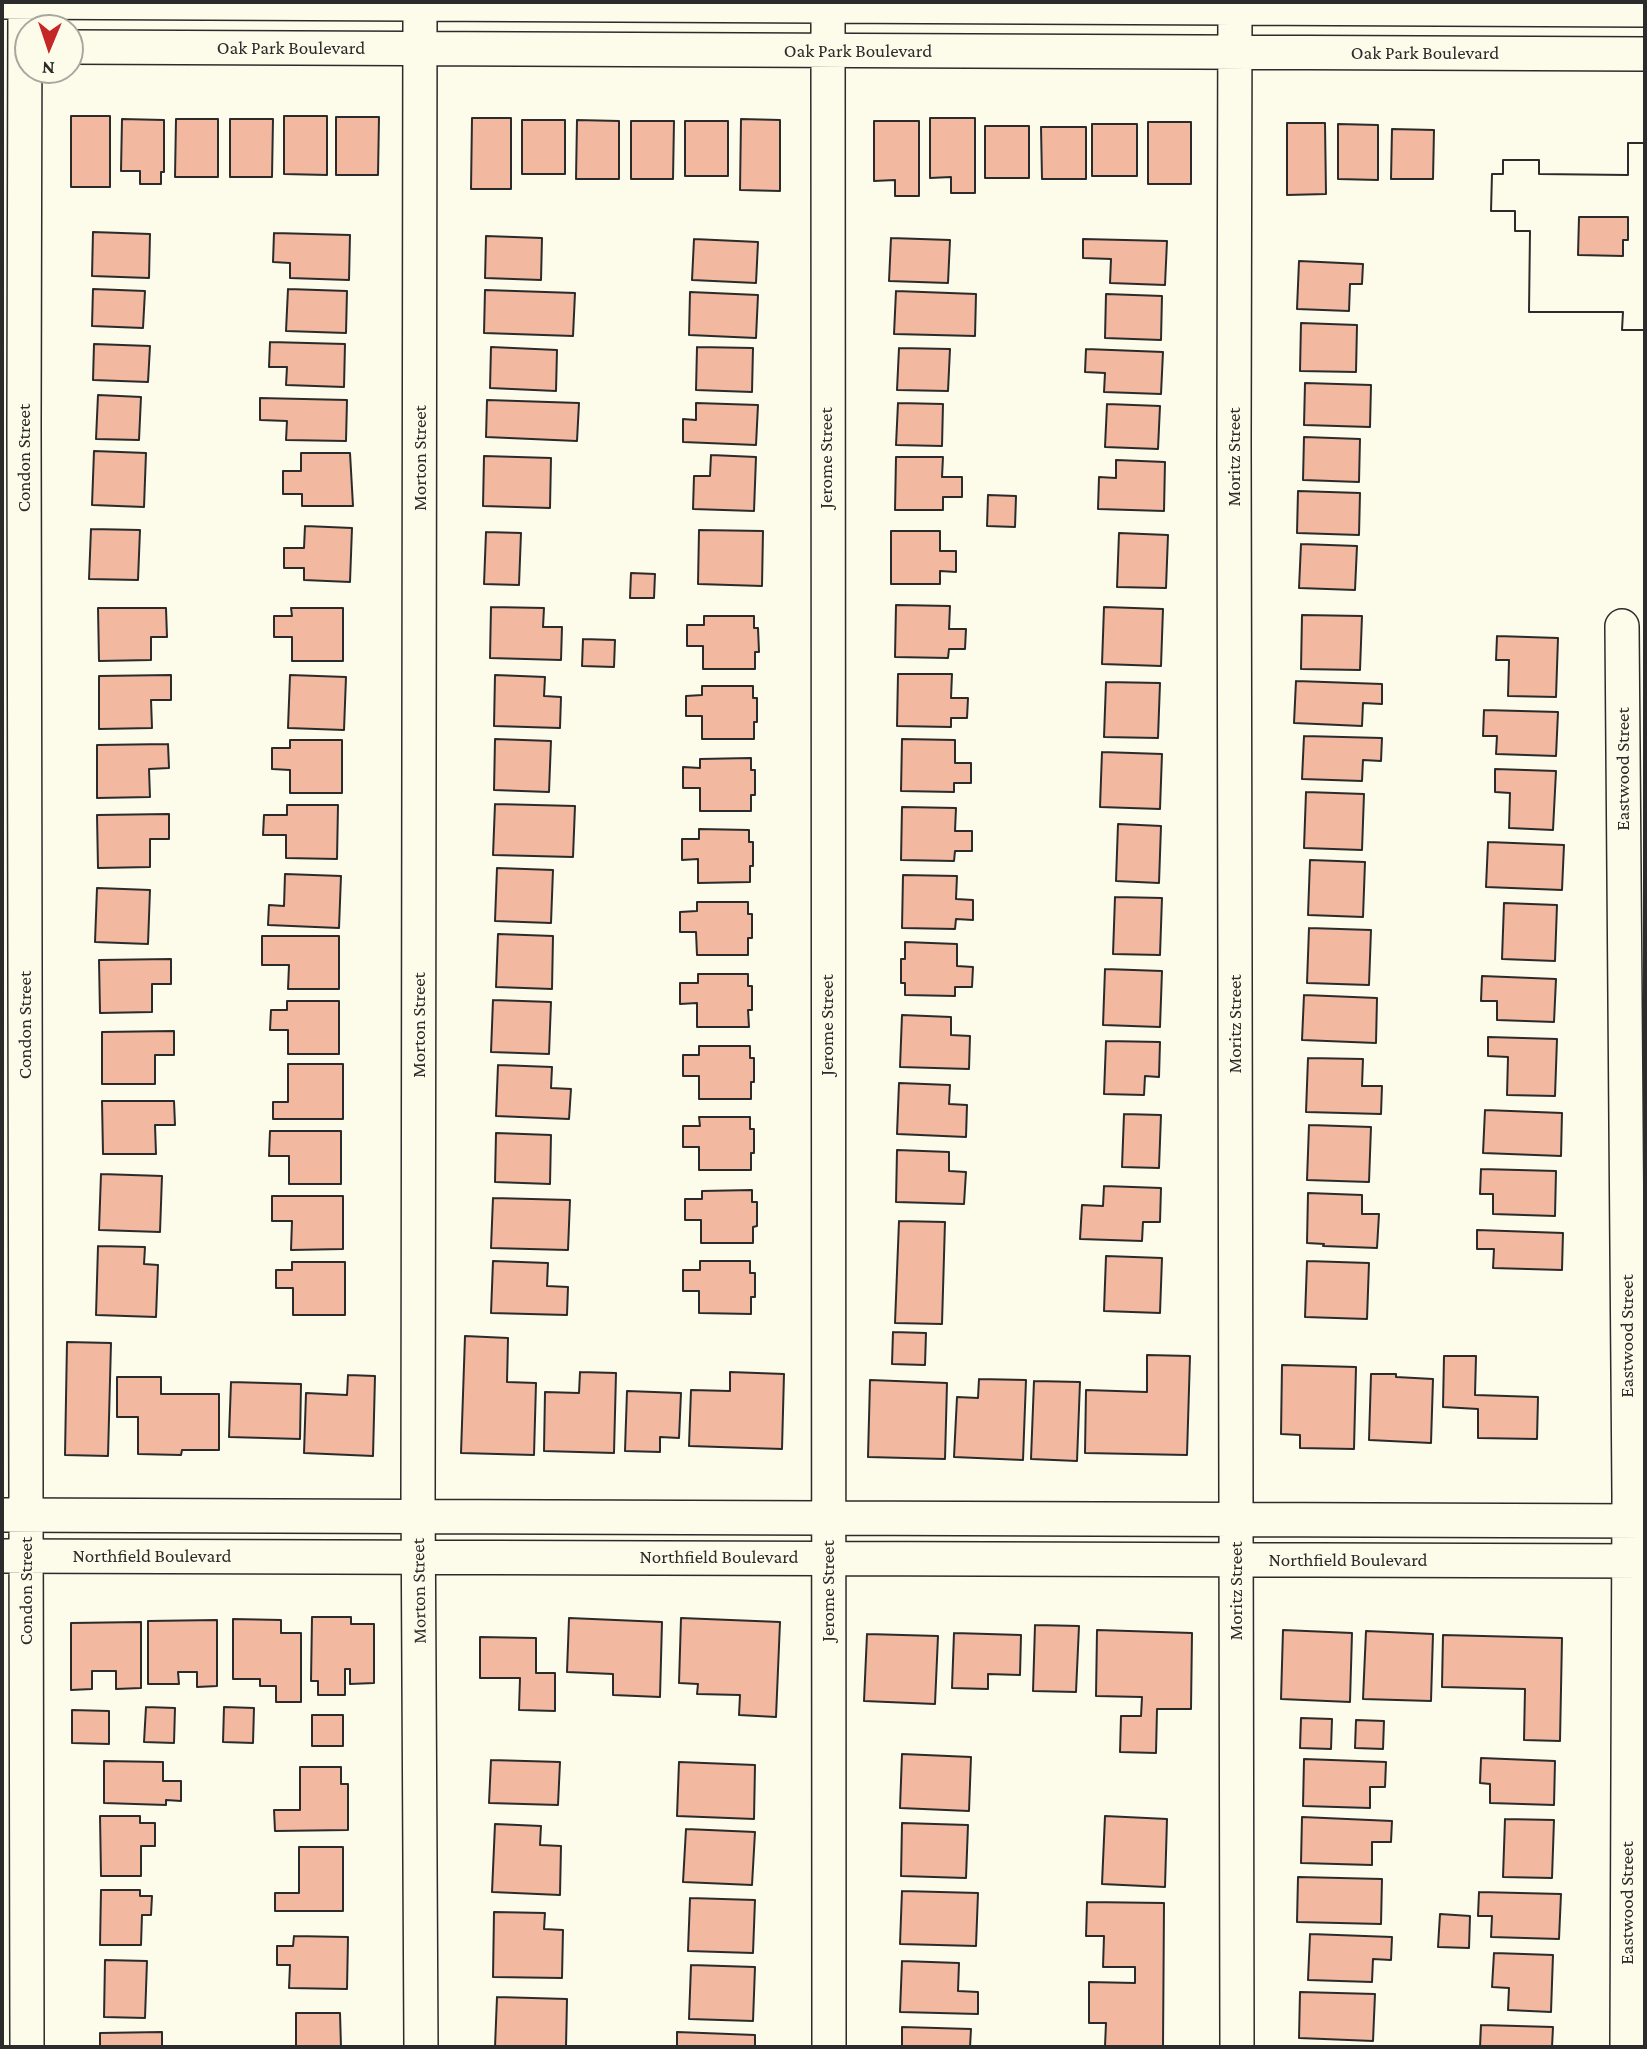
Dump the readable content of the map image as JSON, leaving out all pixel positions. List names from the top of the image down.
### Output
{
  "streets": {
    "street": [
      "Oak Park Boulevard",
      "Moritz Street",
      "Condon Street",
      "Morton Street",
      "Jerome Street",
      "Eastwood Street",
      "Northfield Boulevard"
    ]
  },
  "crossings": [
    ["Oak Park Boulevard", "Moritz Street"],
    ["Oak Park Boulevard", "Morton Street"],
    ["Oak Park Boulevard", "Jerome Street"],
    ["Moritz Street", "Northfield Boulevard"],
    ["Condon Street", "Northfield Boulevard"],
    ["Morton Street", "Northfield Boulevard"],
    ["Jerome Street", "Northfield Boulevard"],
    ["Eastwood Street", "Northfield Boulevard"]
  ],
  "north": "bottom"
}
